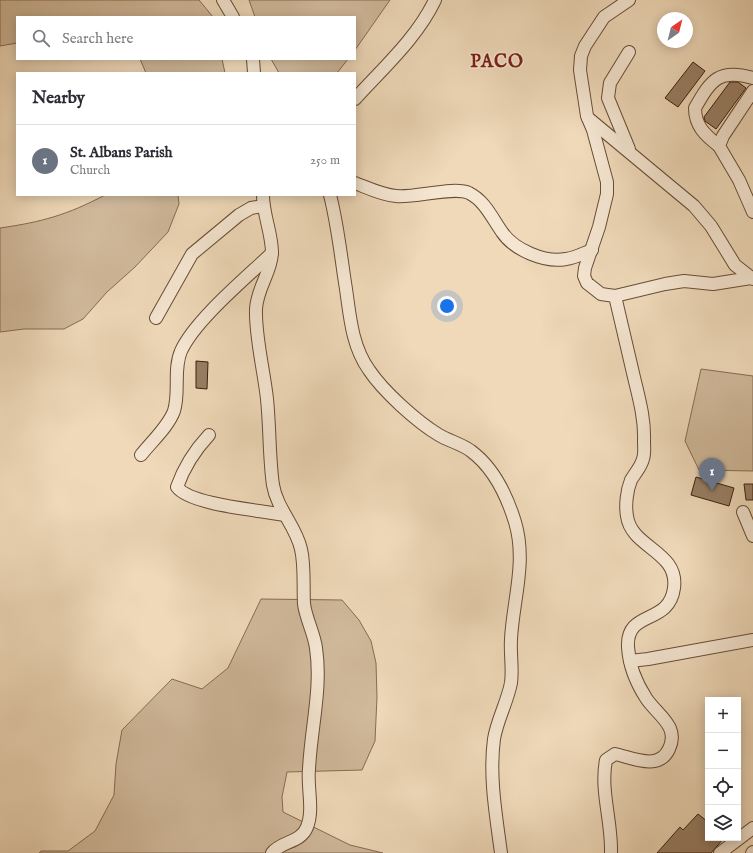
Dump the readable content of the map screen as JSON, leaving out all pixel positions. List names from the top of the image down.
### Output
{
  "districts": ["PACO"],
  "north": "top right",
  "page": {
    "search": "Search here",
    "heading": "Nearby",
    "list": [
      {
        "mark": "1",
        "name": "St. Albans Parish",
        "note": "Church",
        "value": "250 m"
      }
    ],
    "pins": "1",
    "map_buttons": ["+", "−"]
  }
}
